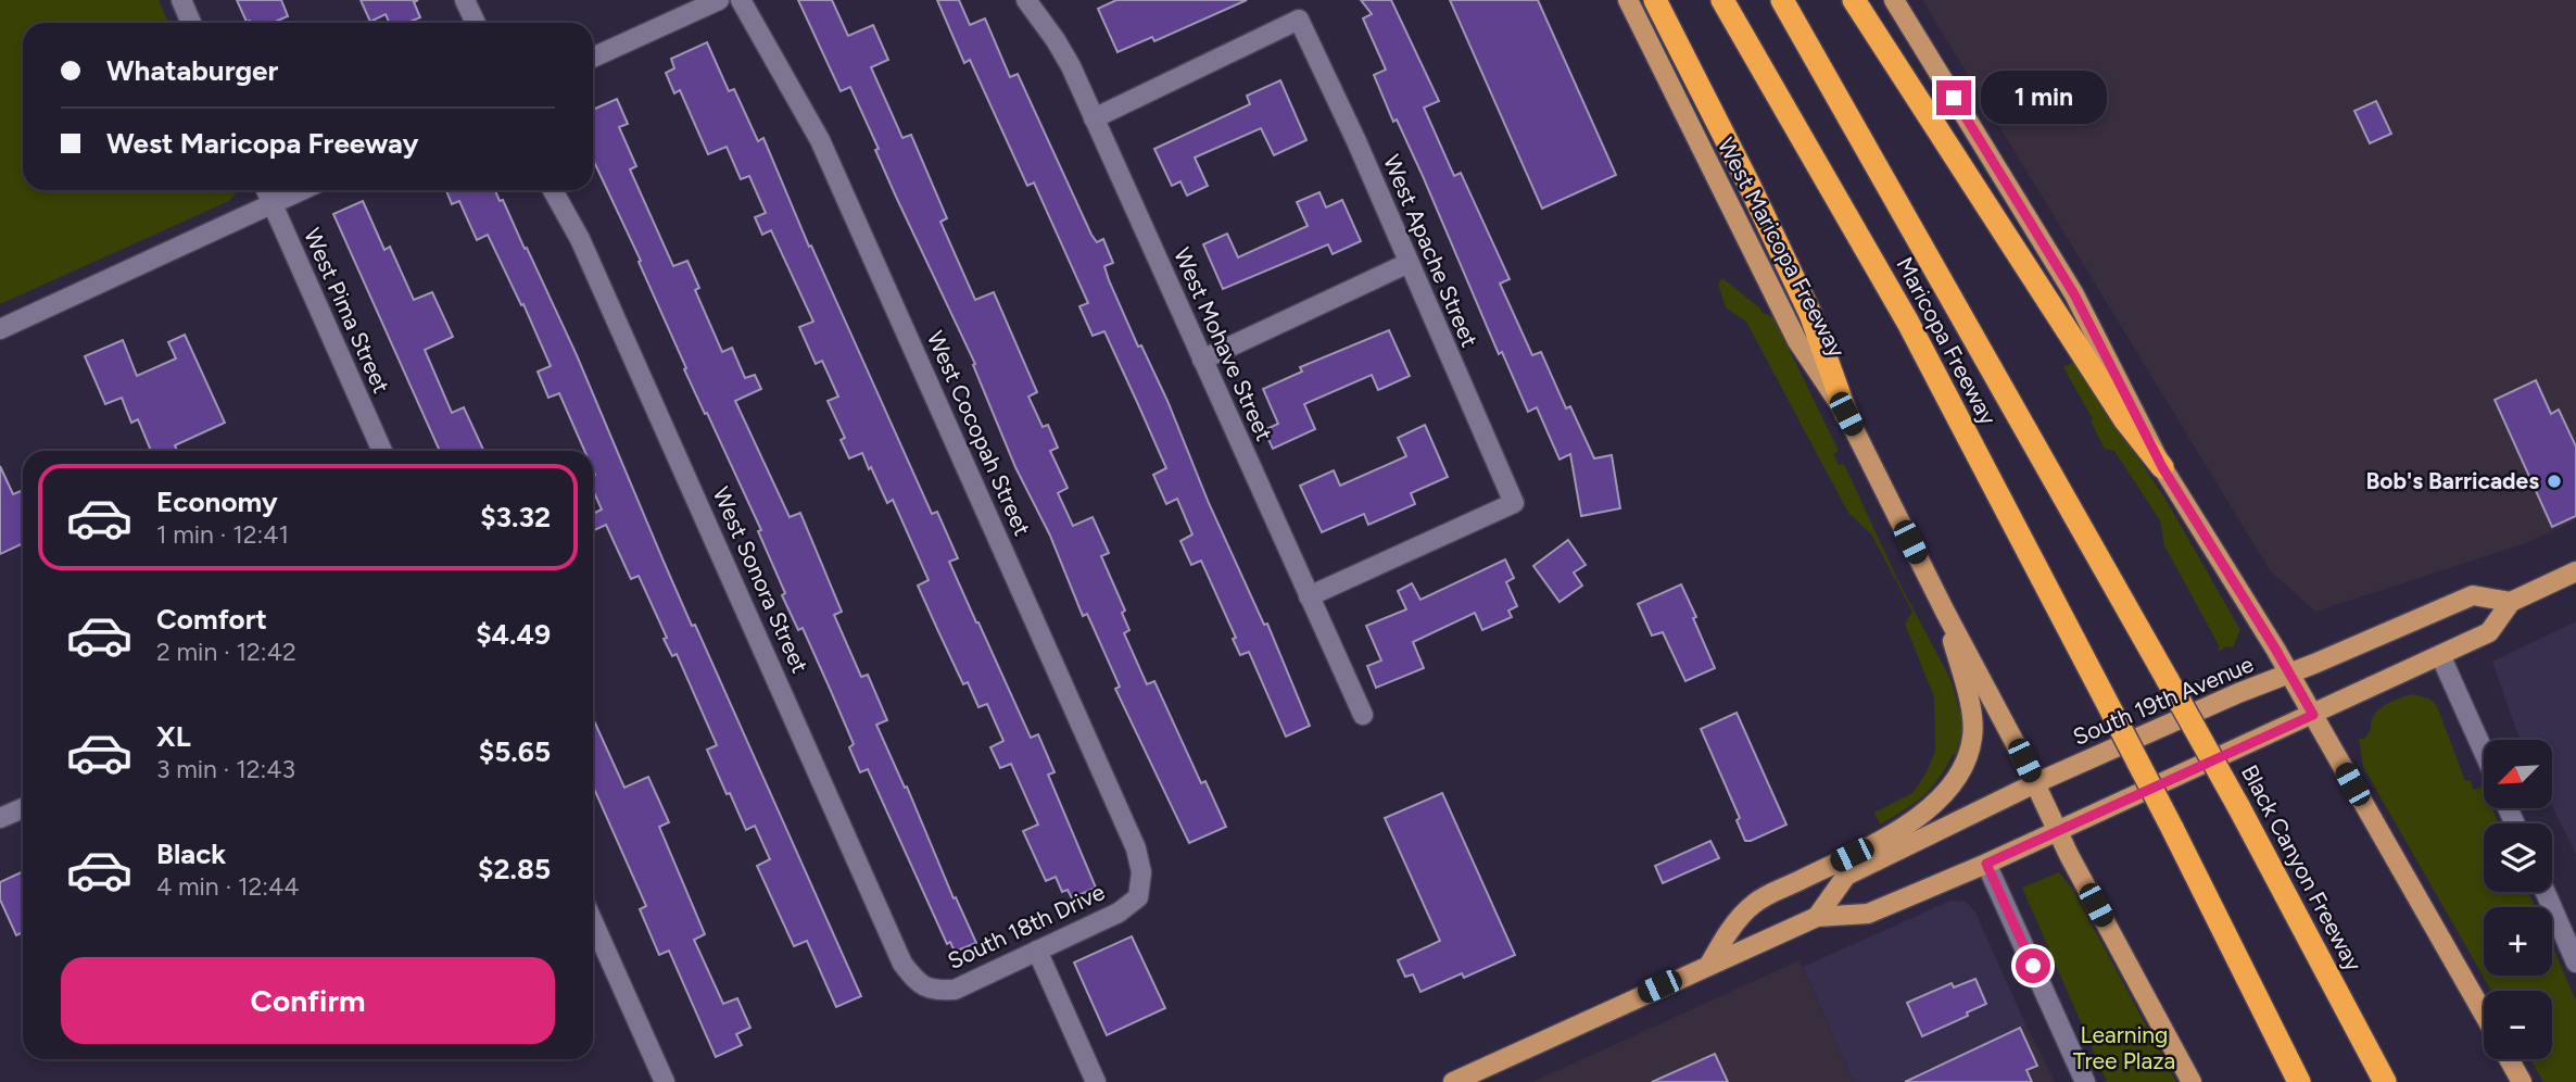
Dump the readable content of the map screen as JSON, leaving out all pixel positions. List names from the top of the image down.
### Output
{
  "streets": {
    "highway": ["Maricopa Freeway", "Black Canyon Freeway"],
    "main road": ["West Maricopa Freeway", "South 19th Avenue"],
    "street": [
      "West Apache Street",
      "West Pima Street",
      "West Mohave Street",
      "West Cocopah Street",
      "West Sonora Street",
      "South 18th Drive"
    ]
  },
  "crossings": [
    ["West Maricopa Freeway", "South 19th Avenue"],
    ["West Apache Street", "West Mohave Street"],
    ["Maricopa Freeway", "Black Canyon Freeway"],
    ["West Cocopah Street", "South 18th Drive"],
    ["West Sonora Street", "South 18th Drive"]
  ],
  "parks": ["Learning Tree Plaza"],
  "places": ["Bob's Barricades"],
  "north": "bottom left",
  "page": {
    "banner": ["Whataburger", "West Maricopa Freeway"],
    "bubble": "1 min",
    "list": [
      {
        "name": "Economy",
        "note": "1 min · 12:41",
        "value": "$3.32"
      },
      {
        "name": "Comfort",
        "note": "2 min · 12:42",
        "value": "$4.49"
      },
      {
        "name": "XL",
        "note": "3 min · 12:43",
        "value": "$5.65"
      },
      {
        "name": "Black",
        "note": "4 min · 12:44",
        "value": "$2.85"
      }
    ],
    "map_buttons": ["+", "−"],
    "buttons": "Confirm"
  }
}
